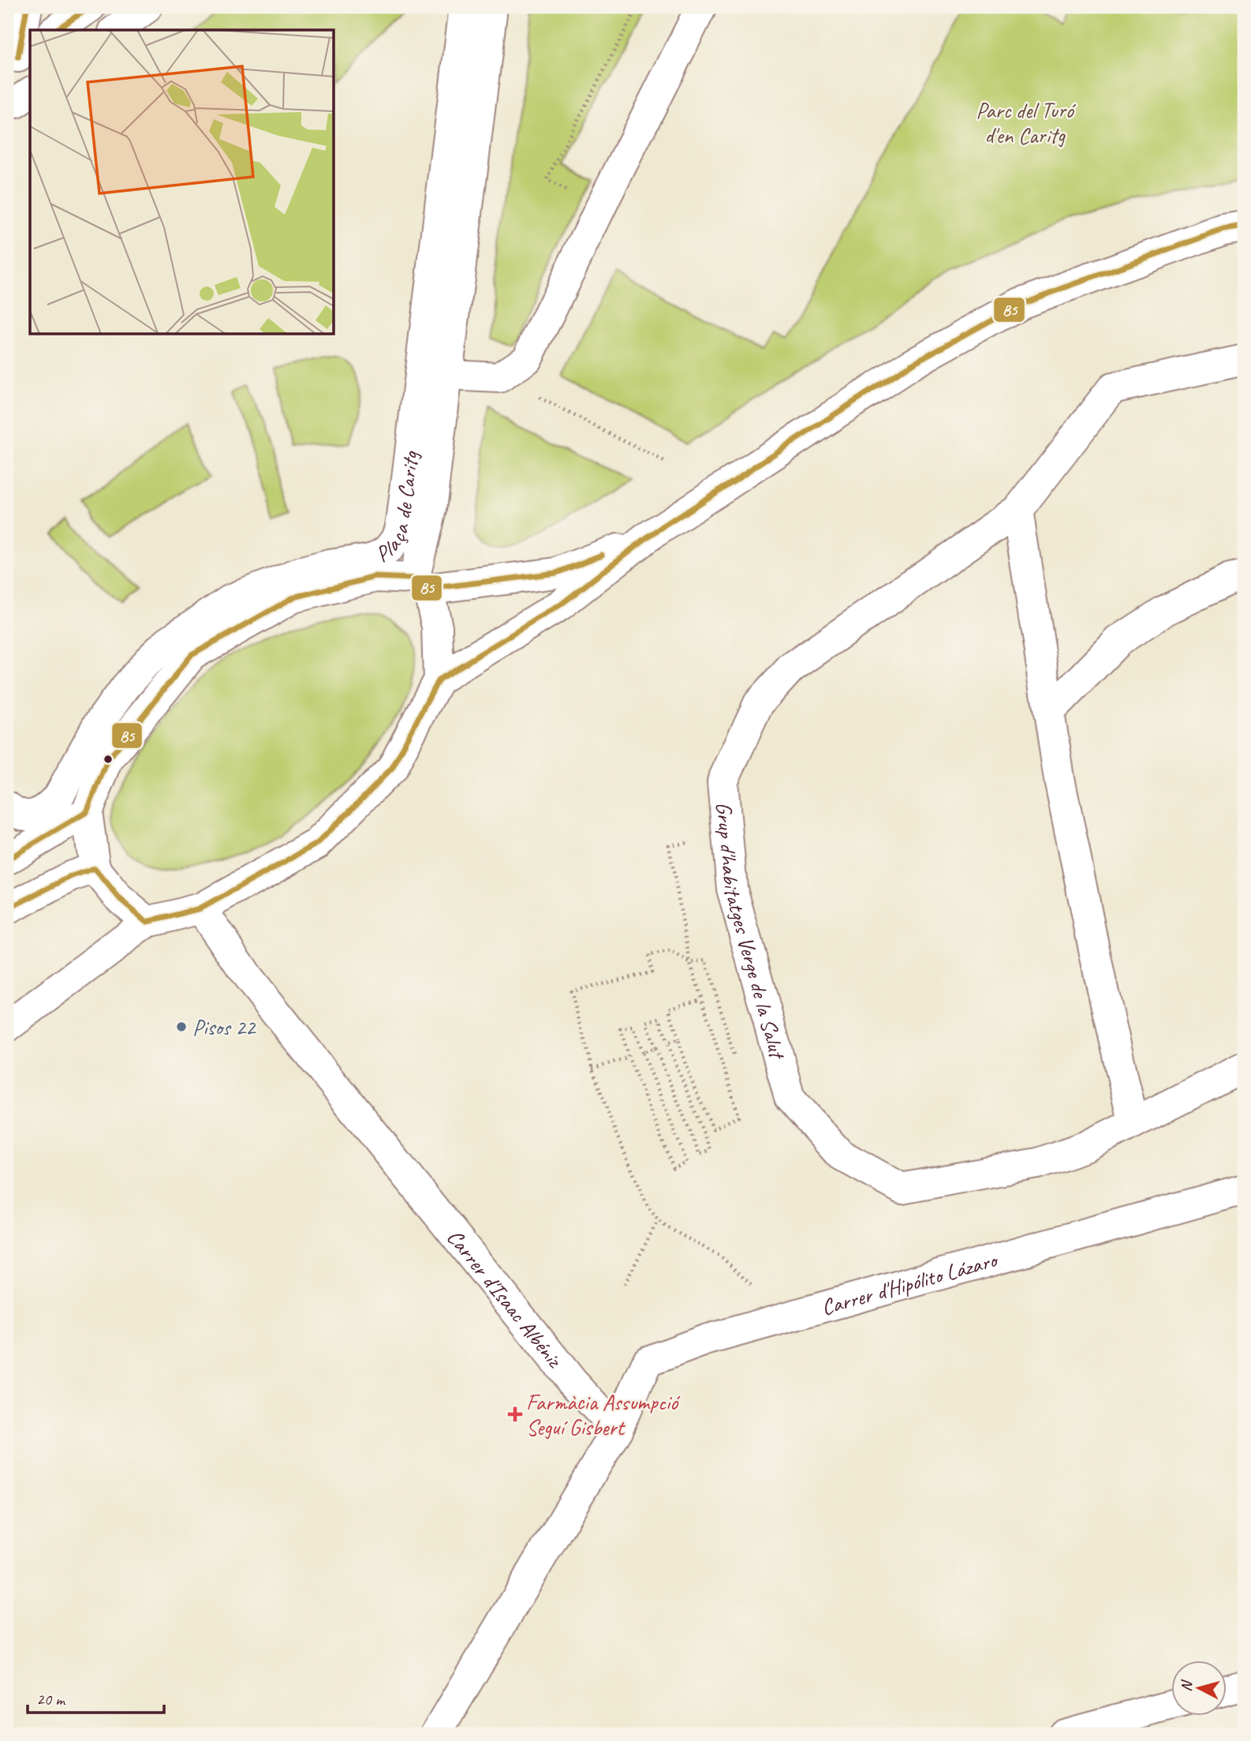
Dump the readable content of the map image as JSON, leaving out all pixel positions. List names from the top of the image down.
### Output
{
  "streets": {
    "street": [
      "Plaça de Caritg",
      "Grup d'habitatges Verge de la Salut",
      "Carrer d'Hipólito Lázaro",
      "Carrer d'Isaac Albéniz"
    ]
  },
  "crossings": [
    ["Carrer d'Hipólito Lázaro", "Carrer d'Isaac Albéniz"]
  ],
  "parks": ["Parc del Turó d'en Caritg"],
  "places": {
    "other": ["Pisos 22"],
    "health": ["Farmàcia Assumpció Seguí Gisbert"]
  },
  "lines": ["transit line B5"],
  "scale_bar": "20 m",
  "north": "left"
}
